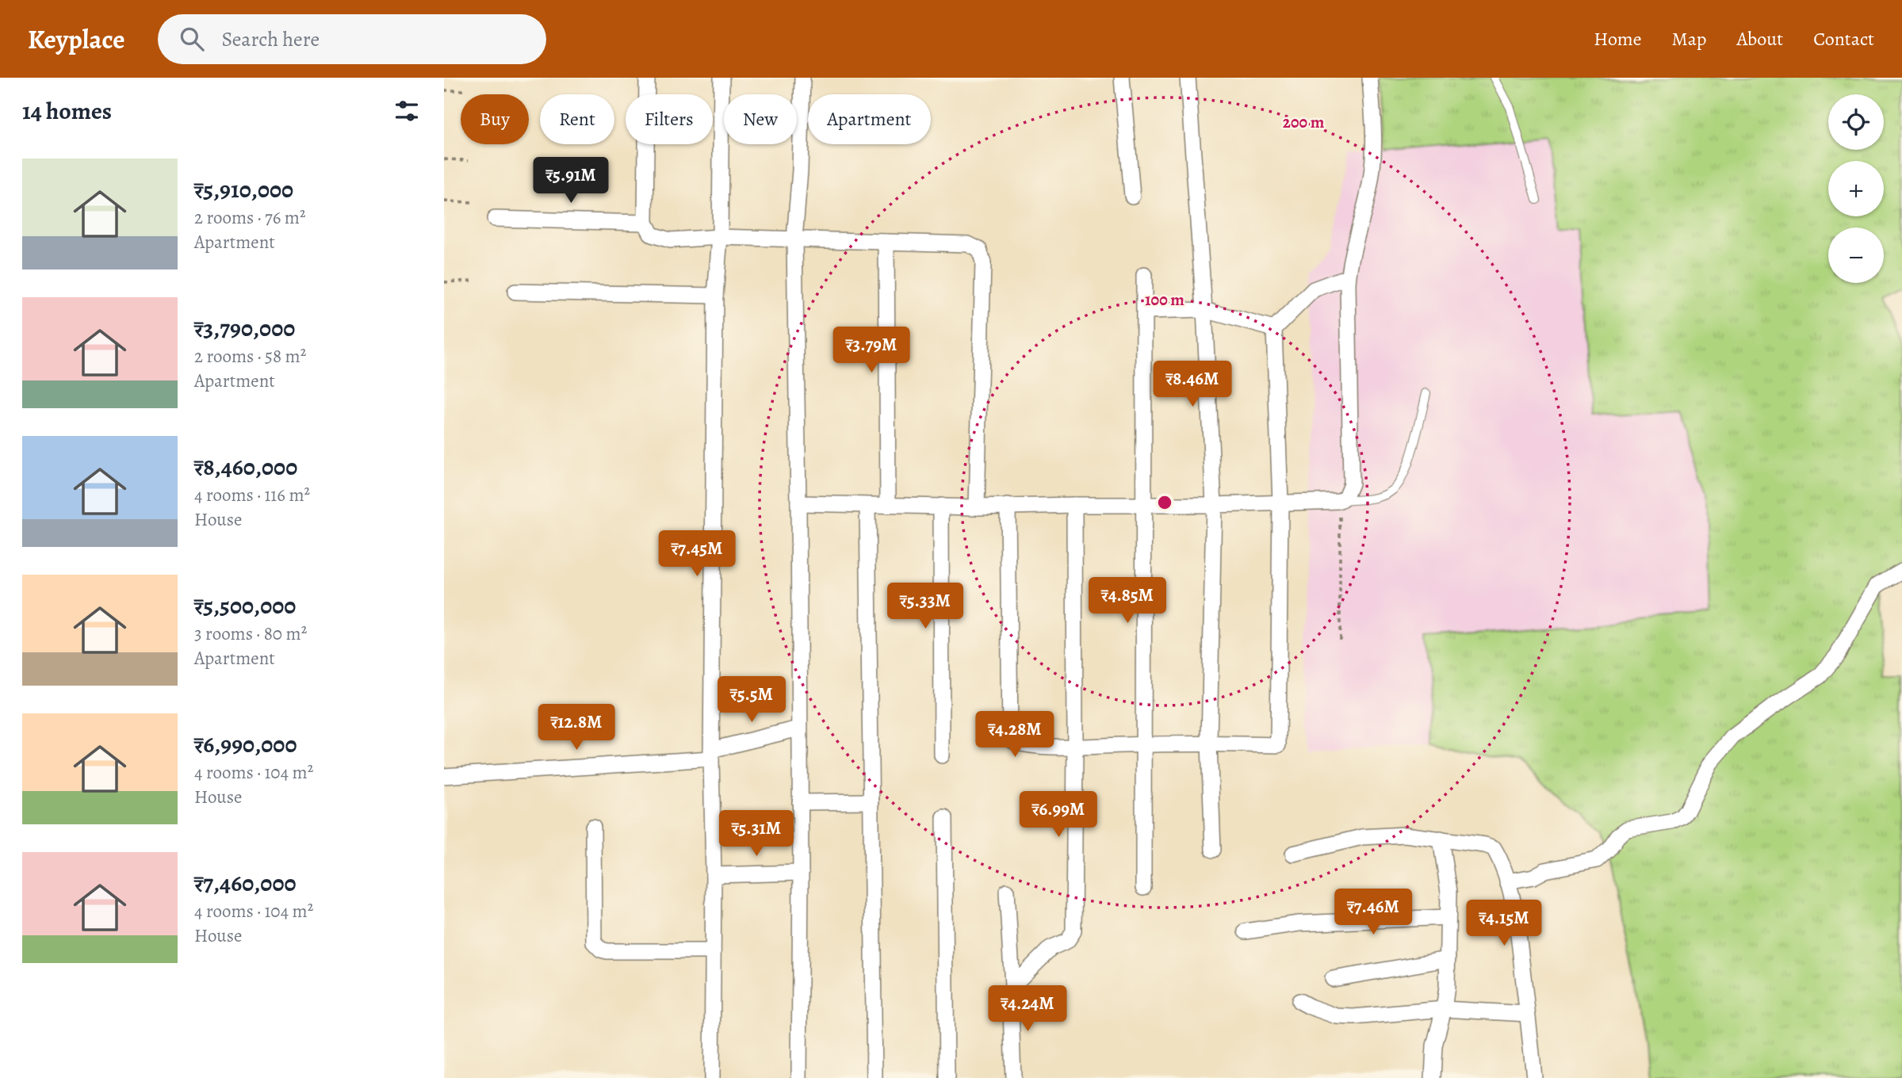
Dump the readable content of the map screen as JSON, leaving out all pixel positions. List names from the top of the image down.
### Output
{
  "page": {
    "header": "Keyplace",
    "search": "Search here",
    "nav": [
      "Home",
      "Map",
      "About",
      "Contact"
    ],
    "heading": "14 homes",
    "map_buttons": ["+", "−"],
    "chip": [
      "Buy",
      "Rent",
      "Filters",
      "New",
      "Apartment"
    ],
    "list": [
      {
        "name": "₹5,910,000",
        "note": "2 rooms · 76 m² · Apartment"
      },
      {
        "name": "₹3,790,000",
        "note": "2 rooms · 58 m² · Apartment"
      },
      {
        "name": "₹8,460,000",
        "note": "4 rooms · 116 m² · House"
      },
      {
        "name": "₹5,500,000",
        "note": "3 rooms · 80 m² · Apartment"
      },
      {
        "name": "₹6,990,000",
        "note": "4 rooms · 104 m² · House"
      },
      {
        "name": "₹7,460,000",
        "note": "4 rooms · 104 m² · House"
      }
    ],
    "price": [
      "₹5.91M",
      "₹3.79M",
      "₹8.46M",
      "₹7.45M",
      "₹4.85M",
      "₹5.33M",
      "₹5.5M",
      "₹12.8M",
      "₹4.28M",
      "₹6.99M",
      "₹5.31M",
      "₹7.46M",
      "₹4.15M",
      "₹4.24M"
    ]
  },
  "rings": ["200 m", "100 m"]
}
